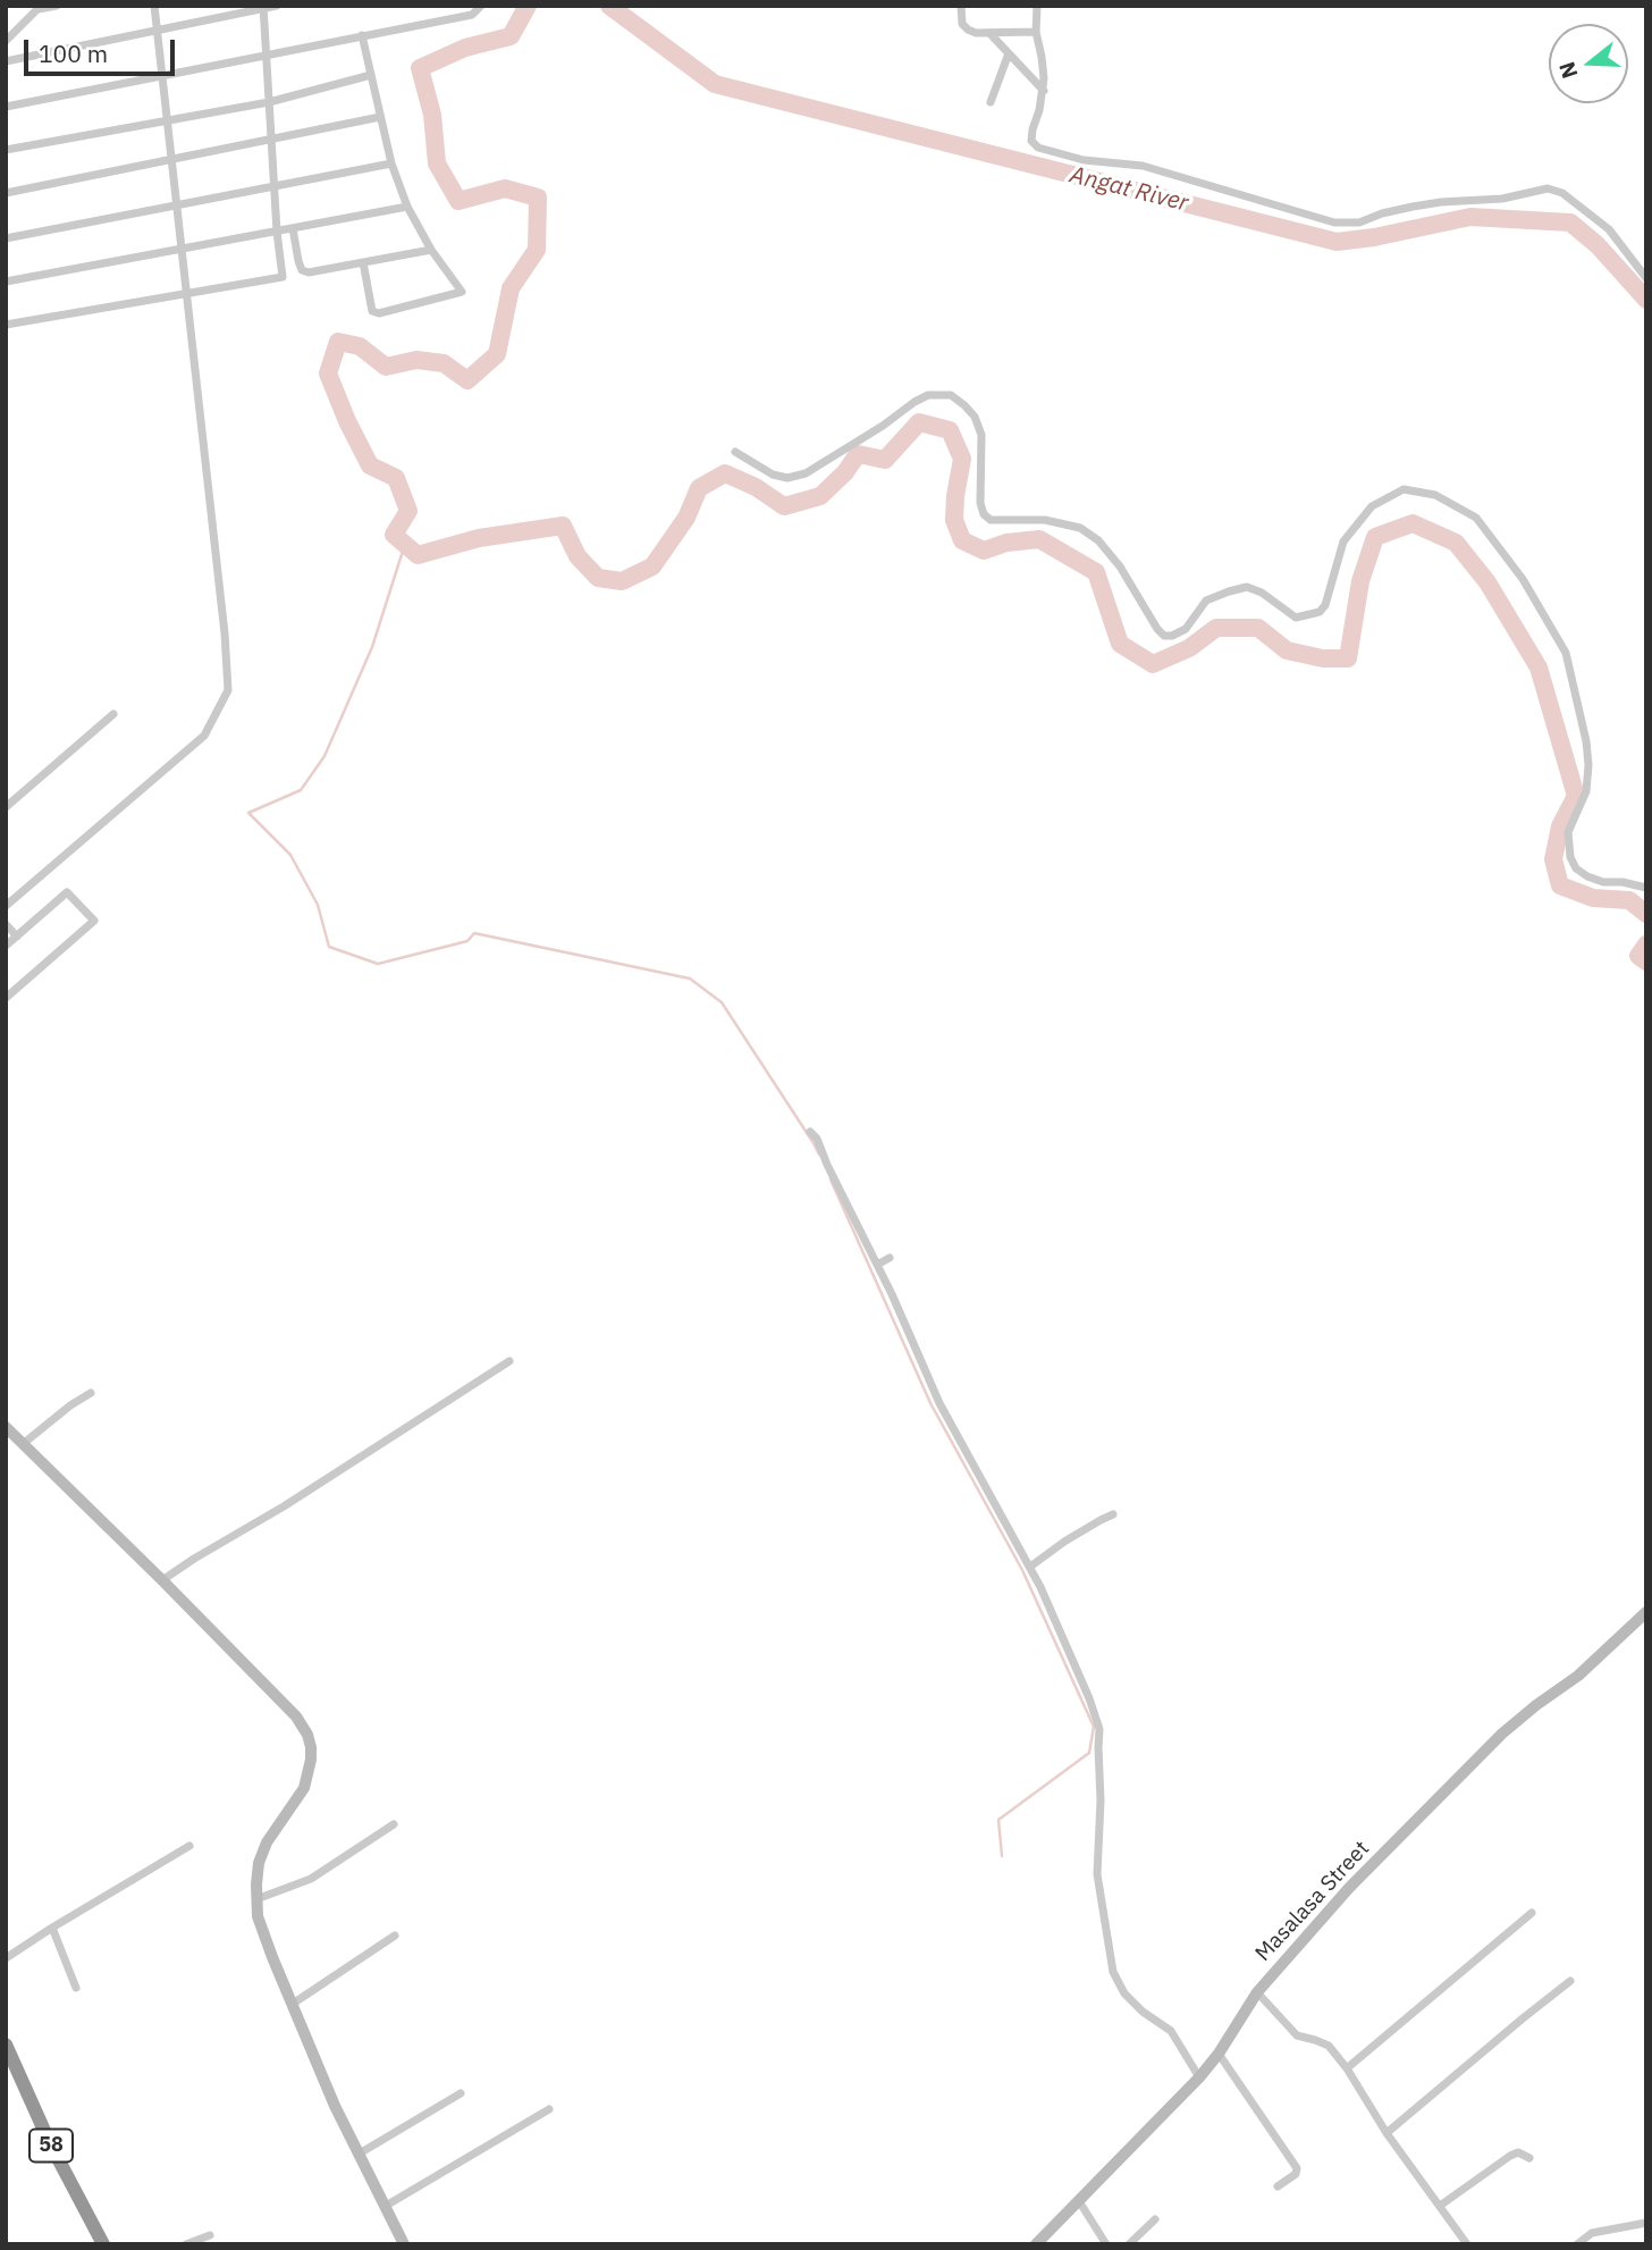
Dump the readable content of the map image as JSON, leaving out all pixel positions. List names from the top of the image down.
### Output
{
  "streets": {
    "highway": ["58"],
    "street": ["Masalasa Street"]
  },
  "water": ["Angat River"],
  "scale_bar": "100 m",
  "north": "left"
}
